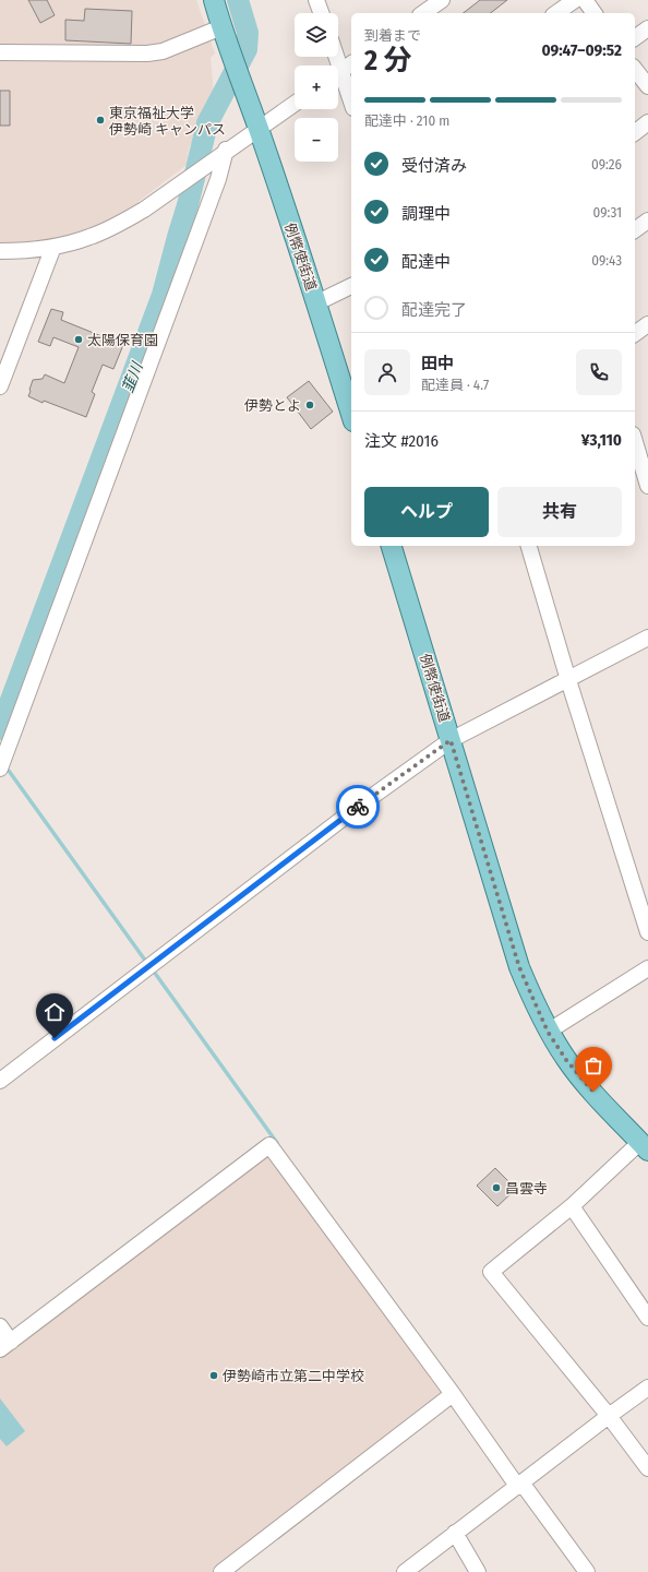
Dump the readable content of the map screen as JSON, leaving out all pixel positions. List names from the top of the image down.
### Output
{
  "streets": {
    "main road": ["例幣使街道"]
  },
  "water": ["韮川"],
  "places": [
    "東京福祉大学 伊勢崎 キャンパス",
    "太陽保育園",
    "伊勢とよ",
    "昌雲寺",
    "伊勢崎市立第二中学校"
  ],
  "page": {
    "map_buttons": ["+", "−"],
    "heading": ["2 分", "到着まで", "09:47–09:52"],
    "panel": [
      "田中",
      "配達員 · 4.7",
      "注文 #2016",
      "¥3,110"
    ],
    "bar": "配達中 · 210 m",
    "list": [
      ["受付済み", "09:26"],
      ["調理中", "09:31"],
      ["配達中", "09:43"],
      "配達完了"
    ],
    "buttons": ["ヘルプ", "共有"]
  }
}
